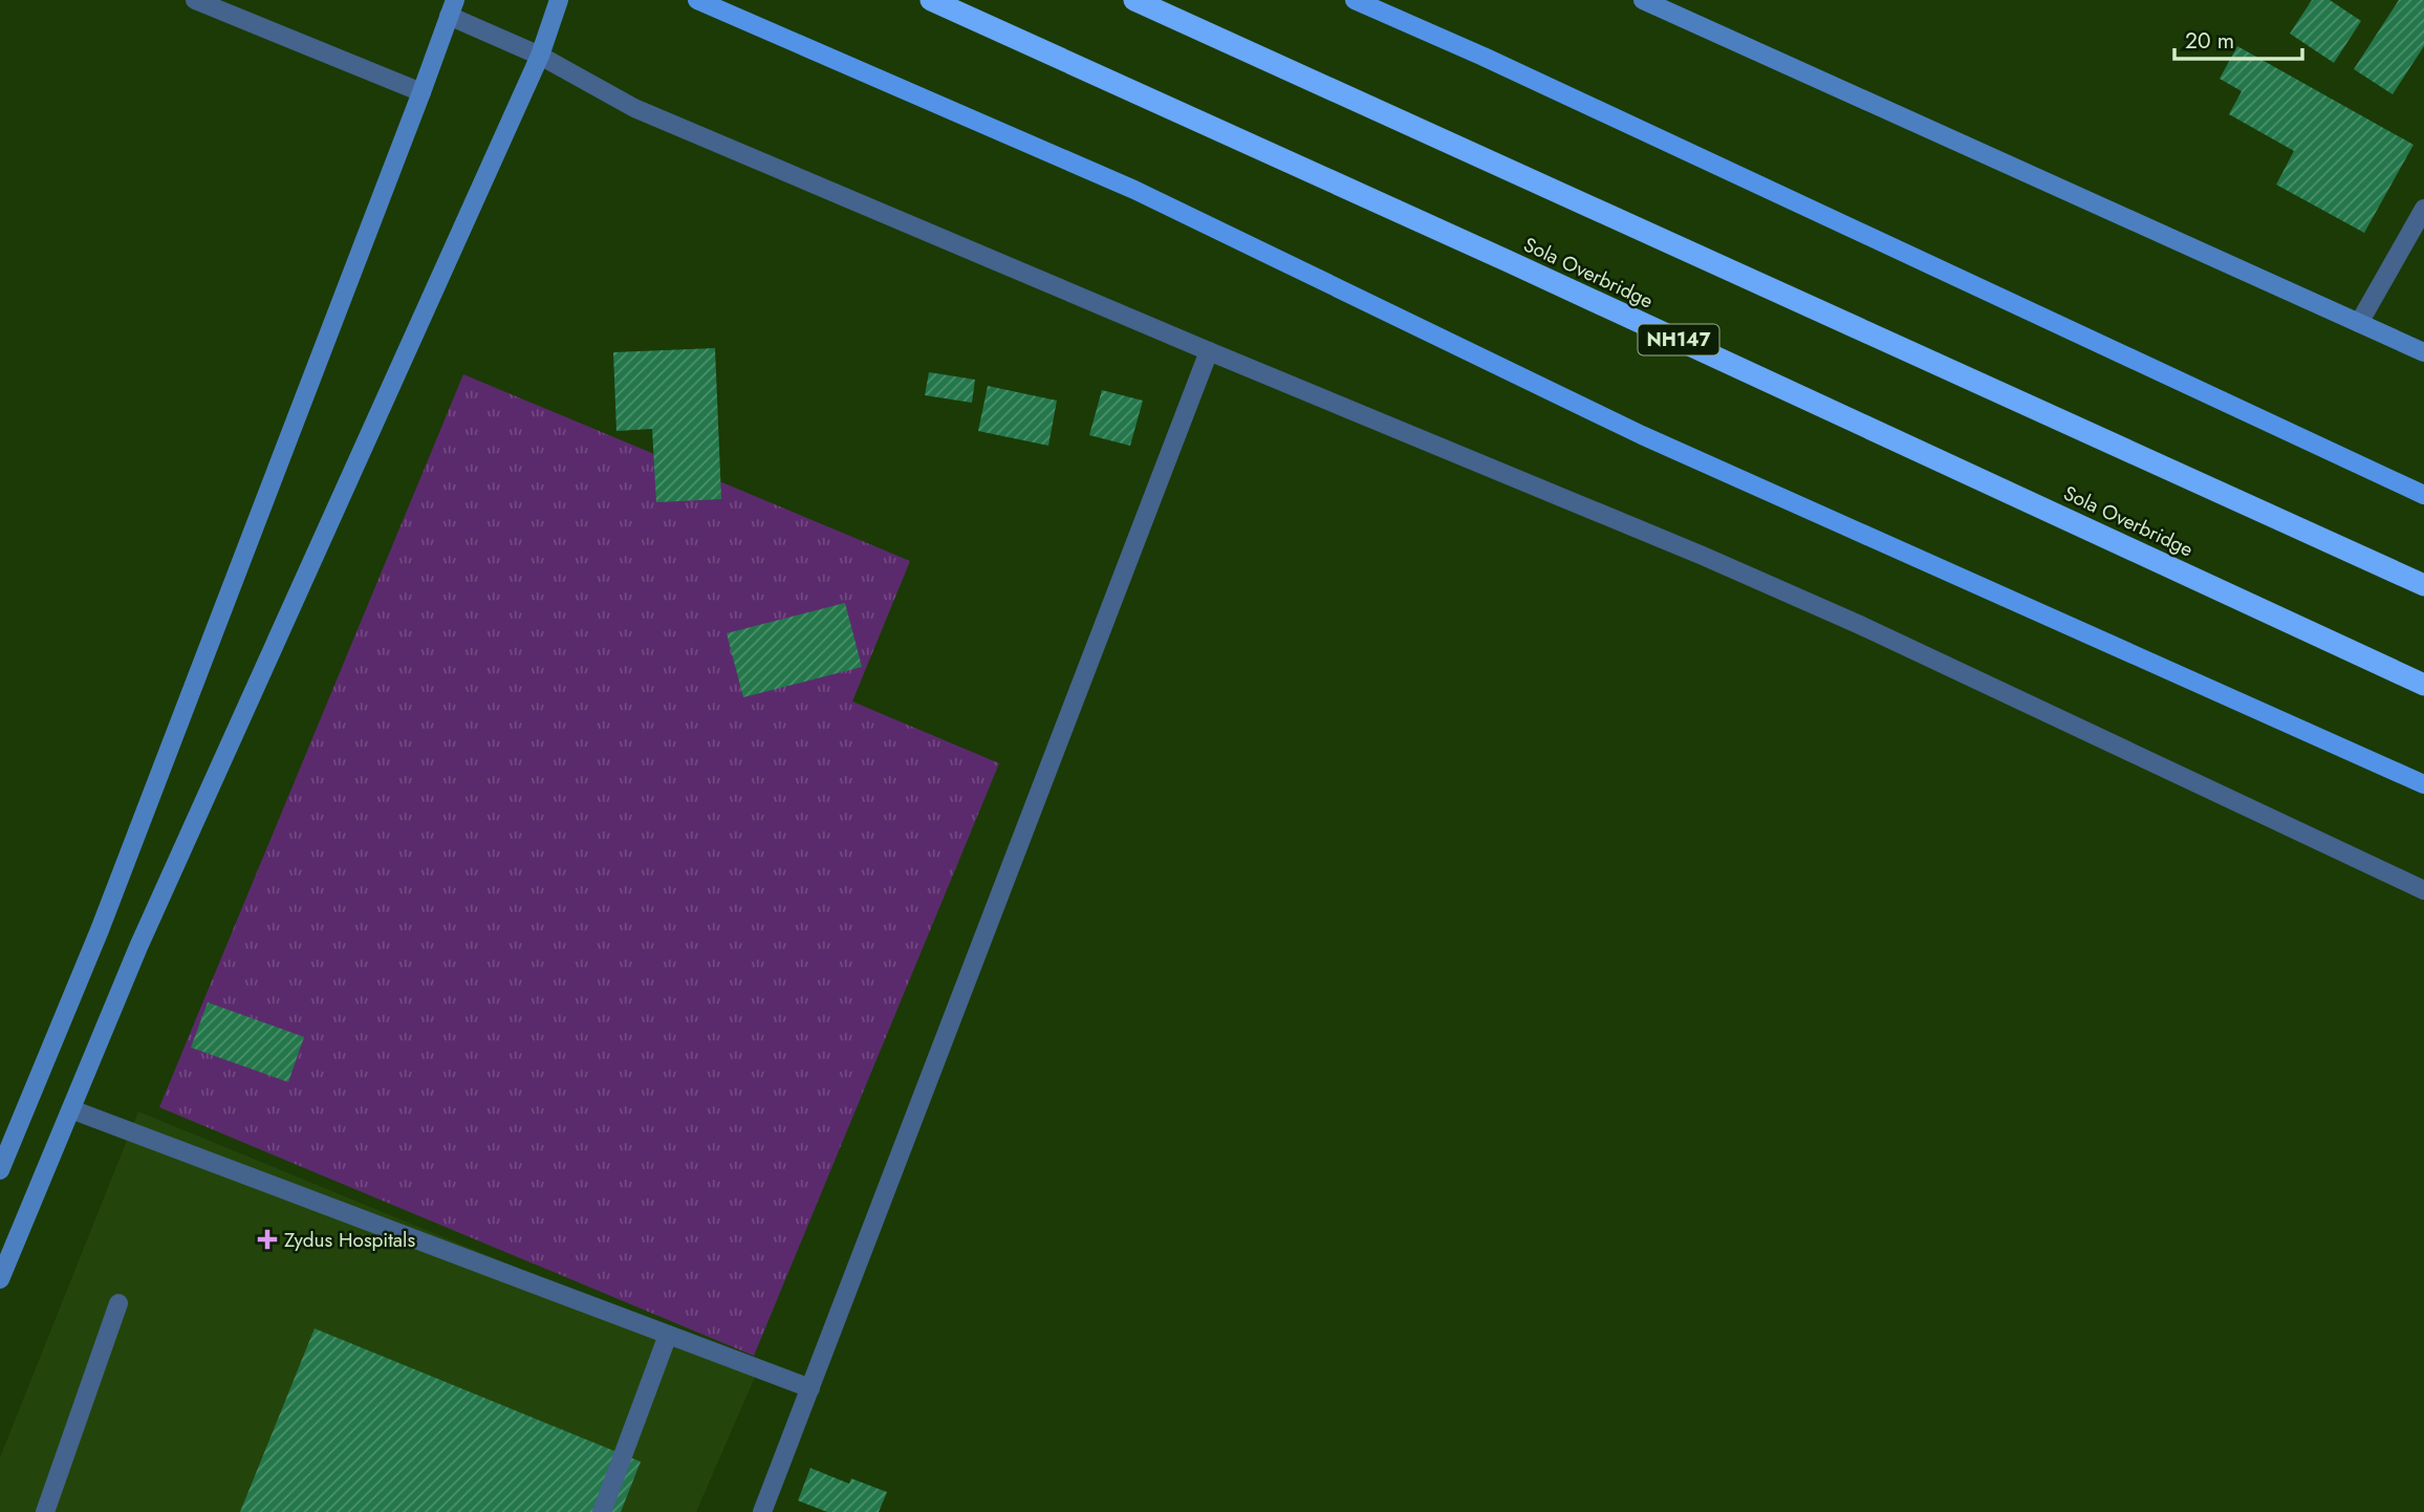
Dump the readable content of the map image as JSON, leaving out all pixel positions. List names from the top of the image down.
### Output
{
  "streets": {
    "highway": ["Sola Overbridge", "NH147"]
  },
  "places": {
    "health": ["Zydus Hospitals"]
  },
  "scale_bar": "20 m"
}
